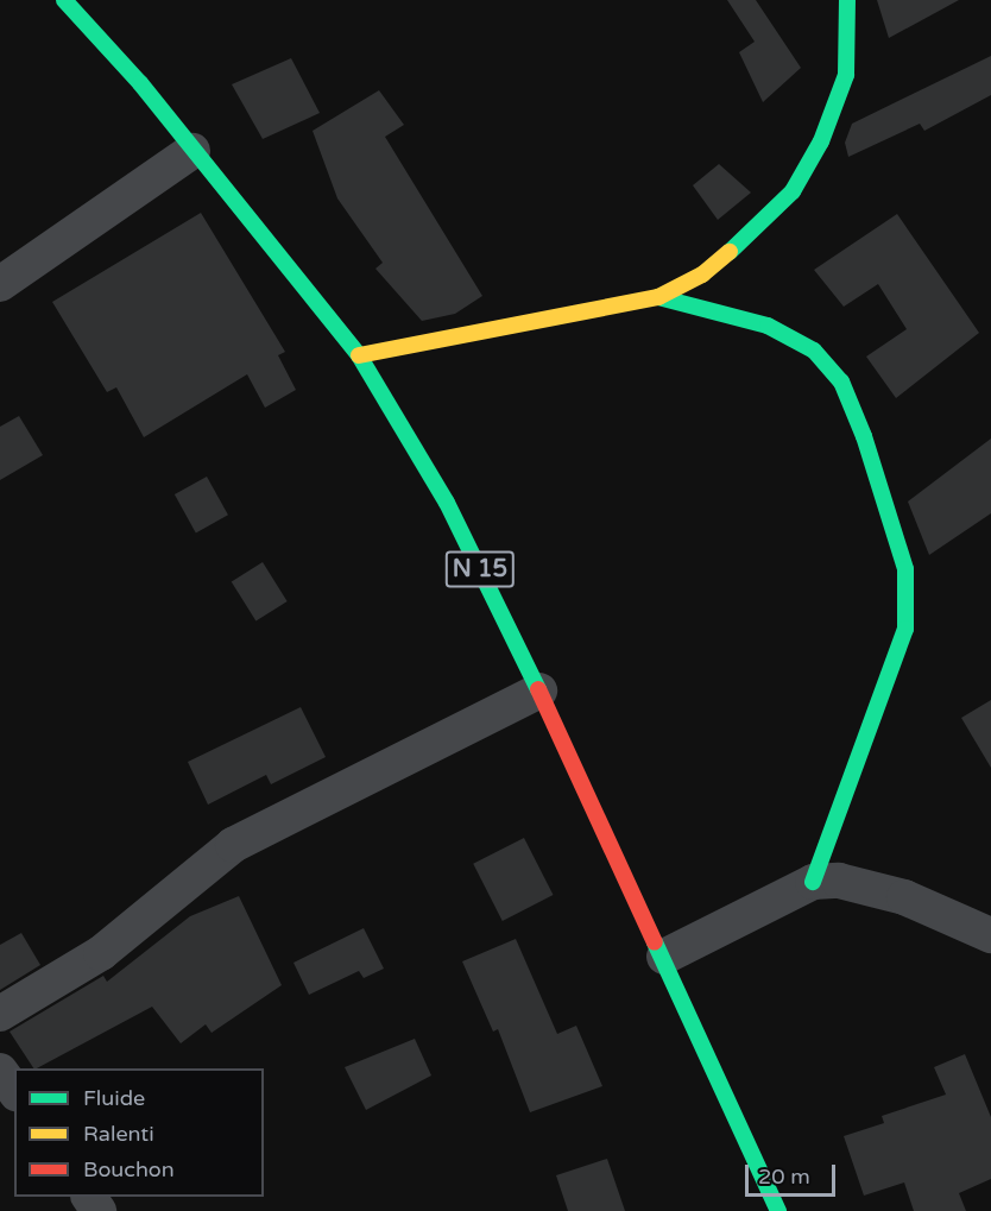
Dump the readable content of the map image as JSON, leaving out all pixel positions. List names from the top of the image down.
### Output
{
  "streets": {
    "main road": ["N 15"]
  },
  "legend": ["Fluide", "Ralenti", "Bouchon"],
  "scale_bar": "20 m"
}
